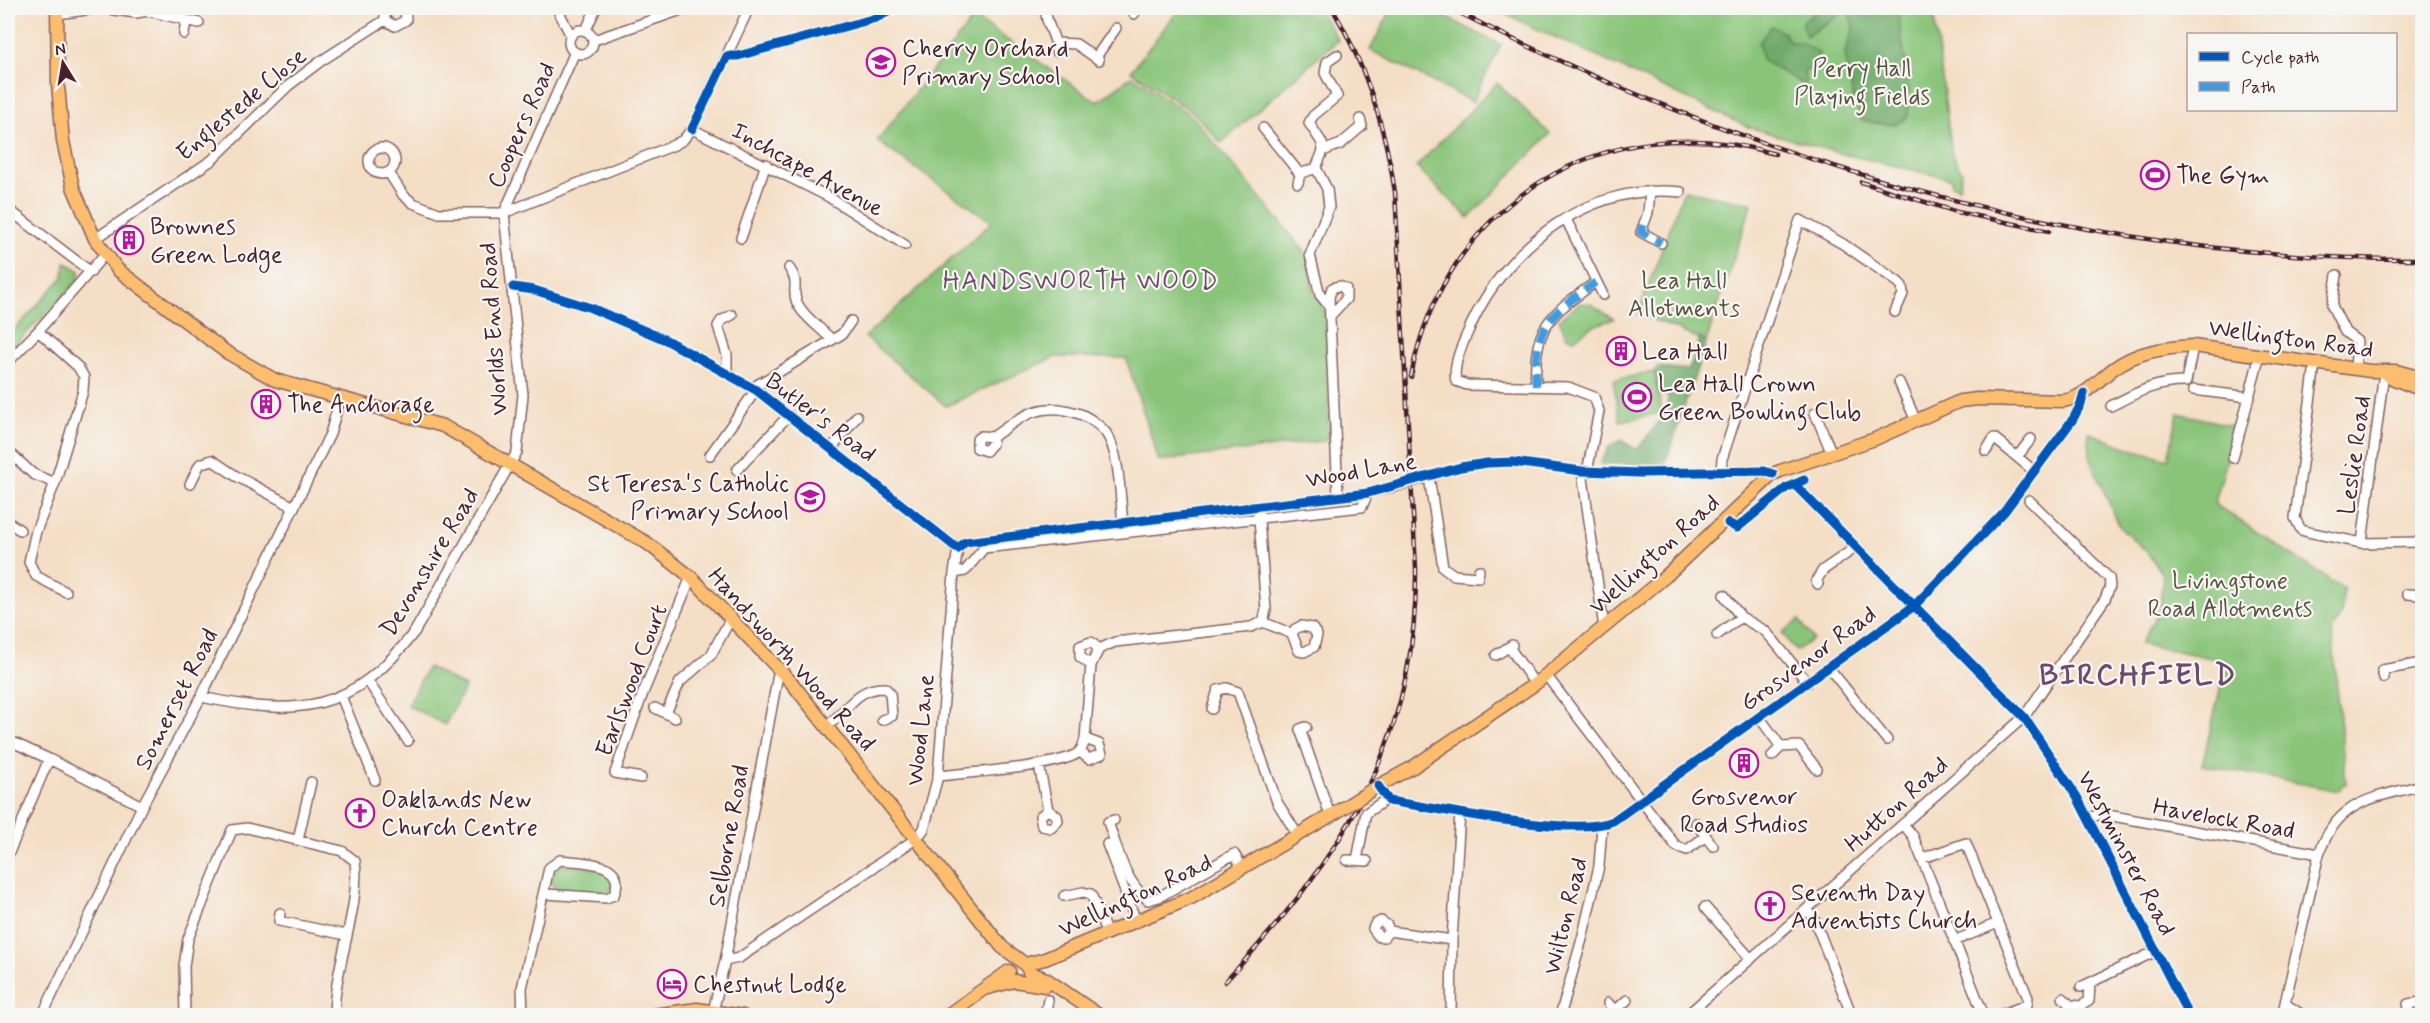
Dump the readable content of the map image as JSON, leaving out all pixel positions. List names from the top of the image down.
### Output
{
  "streets": {
    "main road": ["Wellington Road", "Handsworth Wood Road"],
    "street": [
      "Englestede Close",
      "Coopers Road",
      "Inchcape Avenue",
      "Worlds End Road",
      "Butler's Road",
      "Leslie Road",
      "Wood Lane",
      "Devonshire Road",
      "Grosvenor Road",
      "Earlswood Court",
      "Somerset Road",
      "Hutton Road",
      "Havelock Road",
      "Selborne Road",
      "Westminster Road",
      "Wilton Road"
    ]
  },
  "crossings": [
    ["Englestede Close", "Handsworth Wood Road"],
    ["Coopers Road", "Worlds End Road"],
    ["Inchcape Avenue", "Worlds End Road"],
    ["Worlds End Road", "Butler's Road"],
    ["Worlds End Road", "Devonshire Road"],
    ["Worlds End Road", "Handsworth Wood Road"],
    ["Wellington Road", "Leslie Road"],
    ["Wellington Road", "Wood Lane"],
    ["Wellington Road", "Grosvenor Road"],
    ["Wellington Road", "Handsworth Wood Road"],
    ["Butler's Road", "Wood Lane"],
    ["Wood Lane", "Handsworth Wood Road"],
    ["Devonshire Road", "Handsworth Wood Road"],
    ["Devonshire Road", "Somerset Road"],
    ["Grosvenor Road", "Westminster Road"],
    ["Grosvenor Road", "Wilton Road"],
    ["Handsworth Wood Road", "Earlswood Court"],
    ["Handsworth Wood Road", "Somerset Road"],
    ["Handsworth Wood Road", "Selborne Road"],
    ["Hutton Road", "Westminster Road"],
    ["Havelock Road", "Westminster Road"]
  ],
  "districts": ["HANDSWORTH WOOD", "BIRCHFIELD"],
  "parks": ["Perry Hall Playing Fields", "Lea Hall Allotments", "Livingstone Road Allotments"],
  "places": {
    "school or university": ["Cherry Orchard Primary School", "St Teresa's Catholic Primary School"],
    "sports": ["The Gym", "Lea Hall Crown Green Bowling Club"],
    "building": [
      "Brownes Green Lodge",
      "Lea Hall",
      "The Anchorage",
      "Grosvenor Road Studios"
    ],
    "church": ["Oaklands New Church Centre", "Seventh Day Adventists Church"],
    "hotel": ["Chestnut Lodge"]
  },
  "legend": ["Cycle path", "Path"],
  "north": "top"
}
